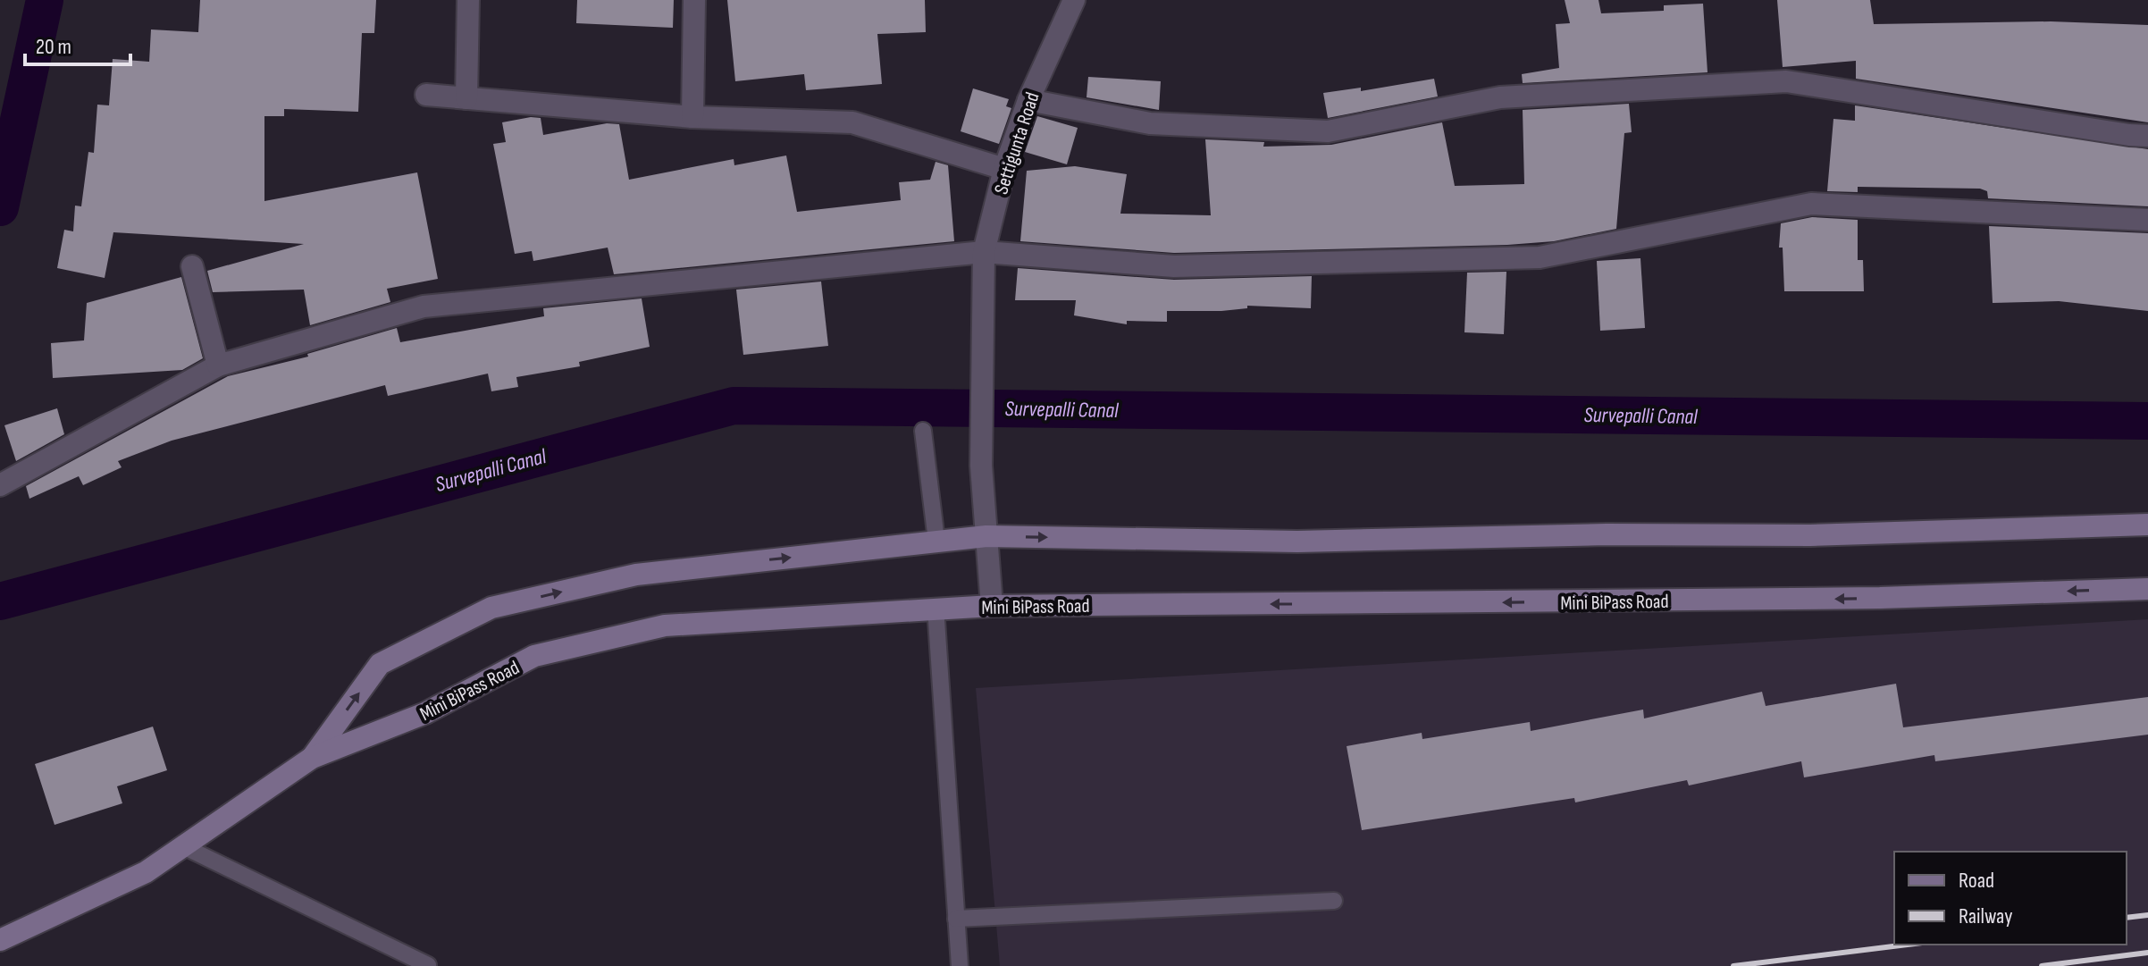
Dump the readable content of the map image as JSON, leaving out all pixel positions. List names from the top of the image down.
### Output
{
  "streets": {
    "main road": ["Mini BiPass Road"],
    "street": ["Settigunta Road"]
  },
  "crossings": [
    ["Settigunta Road", "Mini BiPass Road"]
  ],
  "water": ["Survepalli Canal"],
  "legend": ["Road", "Railway"],
  "scale_bar": "20 m"
}
